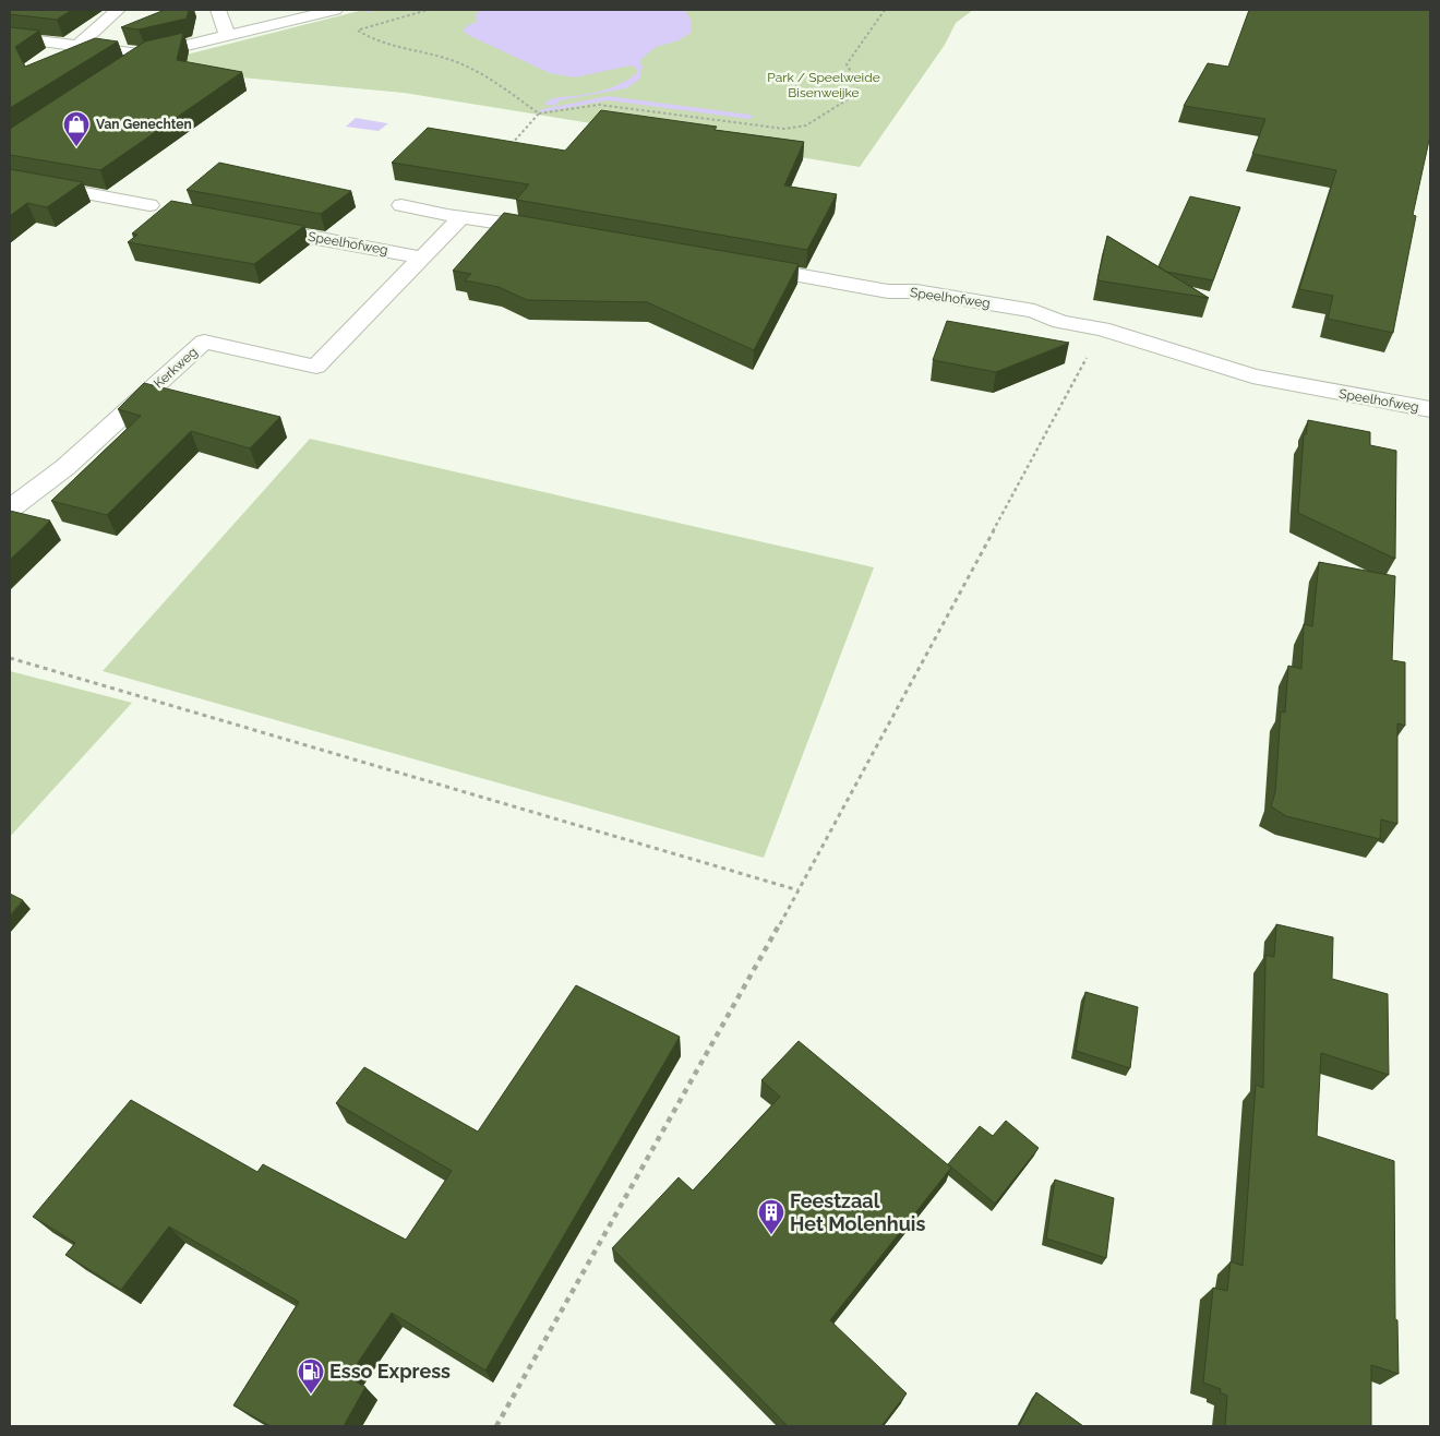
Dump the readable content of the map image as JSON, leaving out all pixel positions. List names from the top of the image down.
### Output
{
  "streets": {
    "street": ["Speelhofweg", "Kerkweg"]
  },
  "crossings": [
    ["Speelhofweg", "Kerkweg"]
  ],
  "parks": ["Park / Speelweide Bisenweijke"],
  "places": {
    "shop": ["Van Genechten"],
    "building": ["Feestzaal Het Molenhuis"],
    "fuel station": ["Esso Express"]
  }
}
